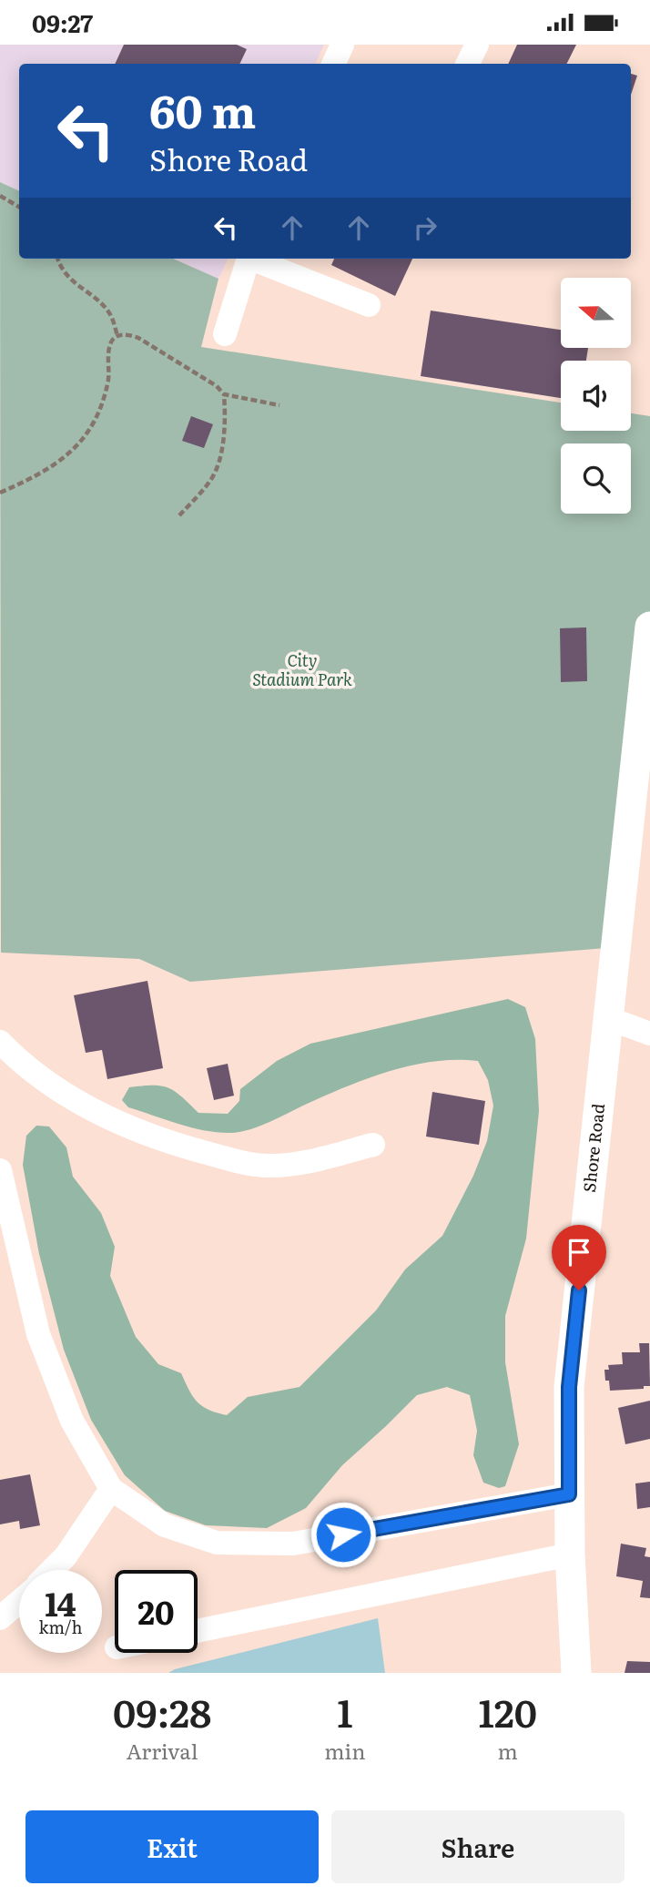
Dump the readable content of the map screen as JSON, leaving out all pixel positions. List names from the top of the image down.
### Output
{
  "streets": {
    "main road": ["Shore Road"]
  },
  "parks": ["City Stadium Park"],
  "north": "left",
  "page": {
    "status": "09:27",
    "turn": ["60 m", "Shore Road"],
    "speed": "14 km/h",
    "limit": "20",
    "eta": [
      "09:28",
      "Arrival",
      "1",
      "min",
      "120",
      "m"
    ],
    "buttons": ["Exit", "Share"]
  }
}
